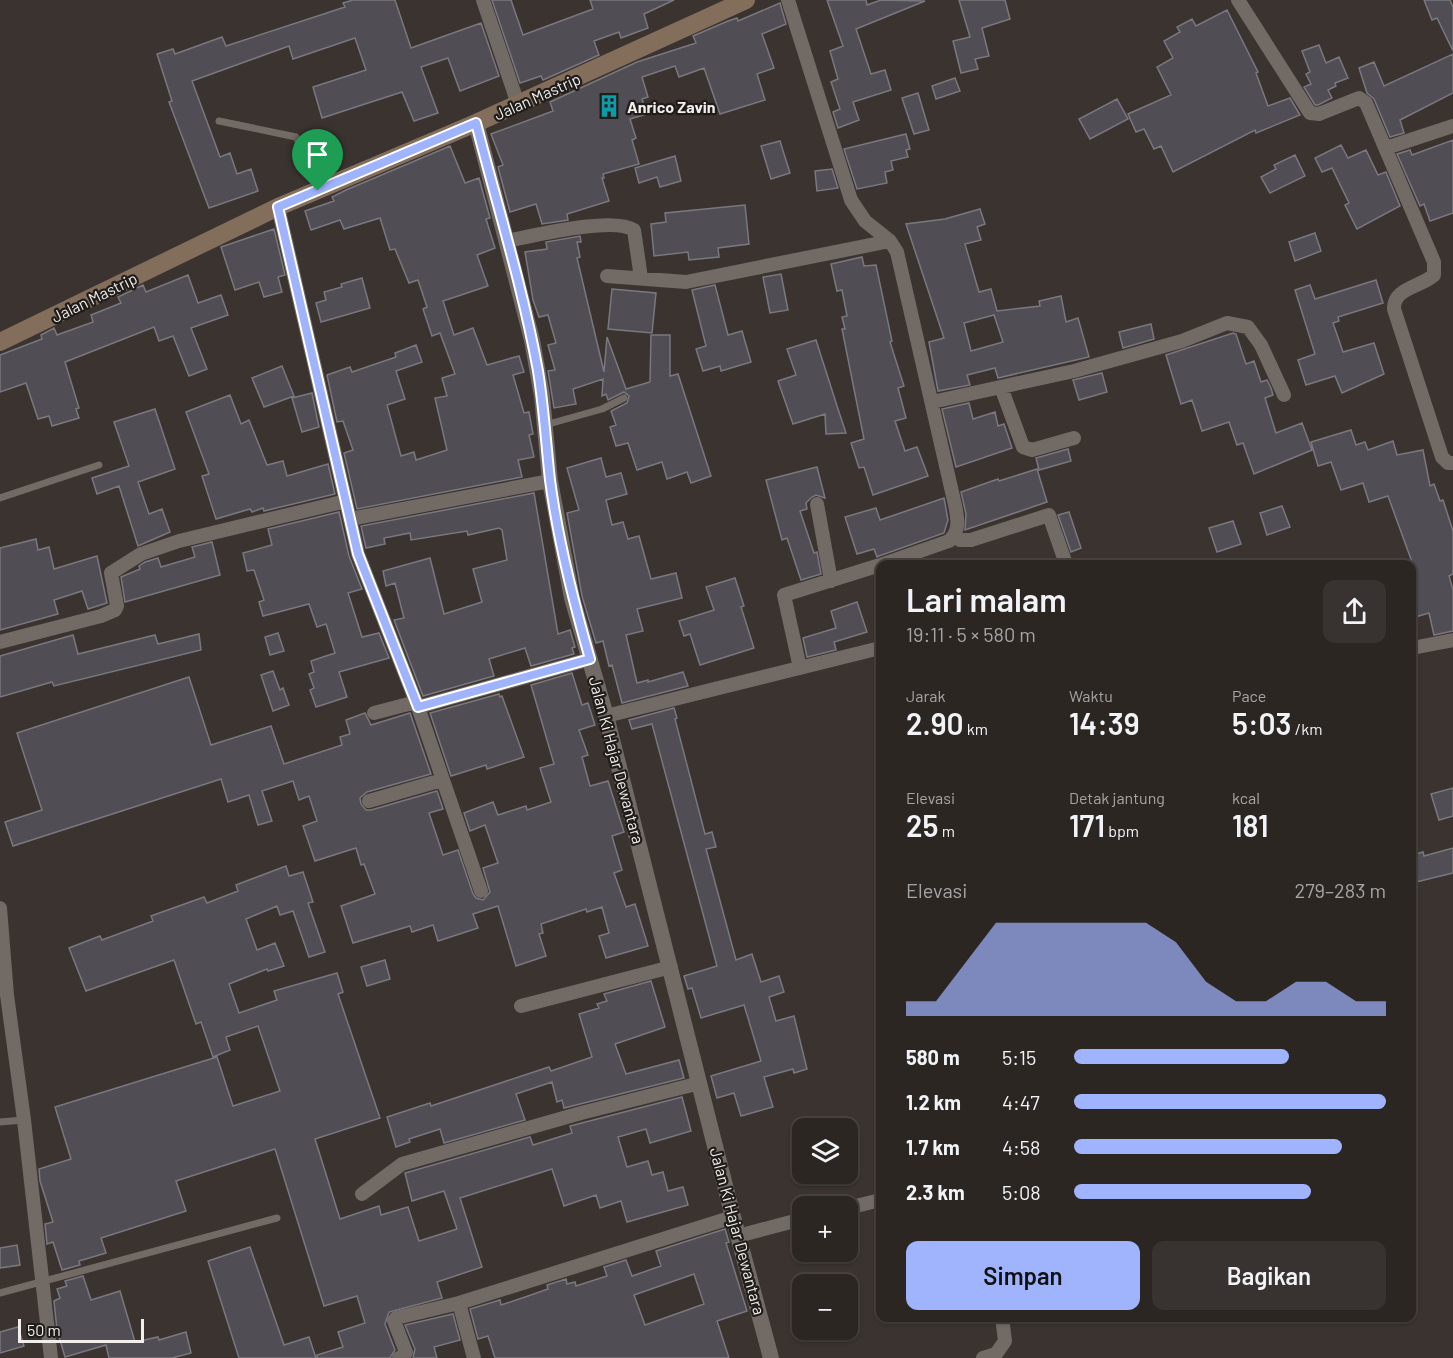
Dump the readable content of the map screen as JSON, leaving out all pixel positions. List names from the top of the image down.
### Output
{
  "streets": {
    "main road": ["Jalan Mastrip"],
    "street": ["Jalan Ki Hajar Dewantara"]
  },
  "crossings": [
    ["Jalan Mastrip", "Jalan Ki Hajar Dewantara"]
  ],
  "places": {
    "building": ["Anrico Zavin"]
  },
  "scale_bar": "50 m",
  "page": {
    "heading": ["Lari malam", "19:11 · 5 × 580 m"],
    "stats": [
      ["Jarak", "2.90 km"],
      ["Waktu", "14:39"],
      ["Pace", "5:03 /km"],
      ["Elevasi", "25 m"],
      ["Detak jantung", "171 bpm"],
      ["kcal", "181"]
    ],
    "chart": ["Elevasi", "279–283 m"],
    "list": [
      {
        "name": "580 m",
        "note": "5:15"
      },
      {
        "name": "1.2 km",
        "note": "4:47"
      },
      {
        "name": "1.7 km",
        "note": "4:58"
      },
      {
        "name": "2.3 km",
        "note": "5:08"
      }
    ],
    "map_buttons": ["+", "−"],
    "buttons": ["Simpan", "Bagikan"],
    "scale": "50 m"
  }
}
